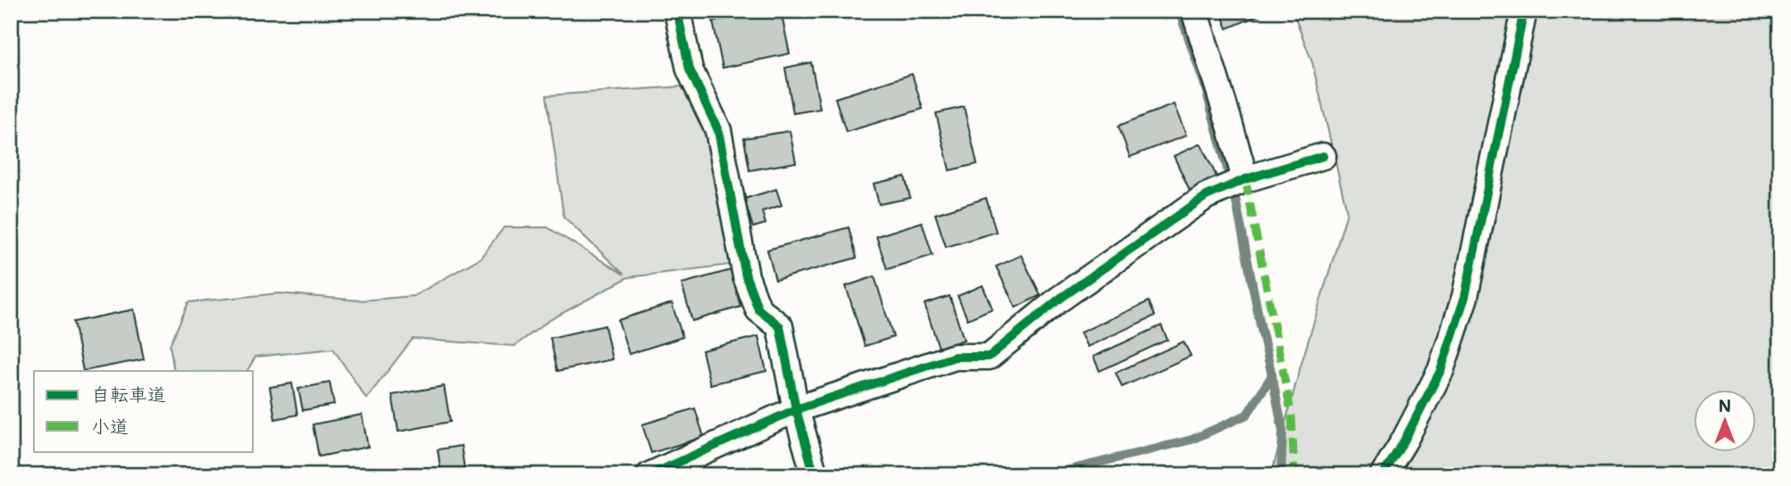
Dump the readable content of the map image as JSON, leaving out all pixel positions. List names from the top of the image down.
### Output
{
  "legend": ["自転車道", "小道"],
  "north": "top"
}
